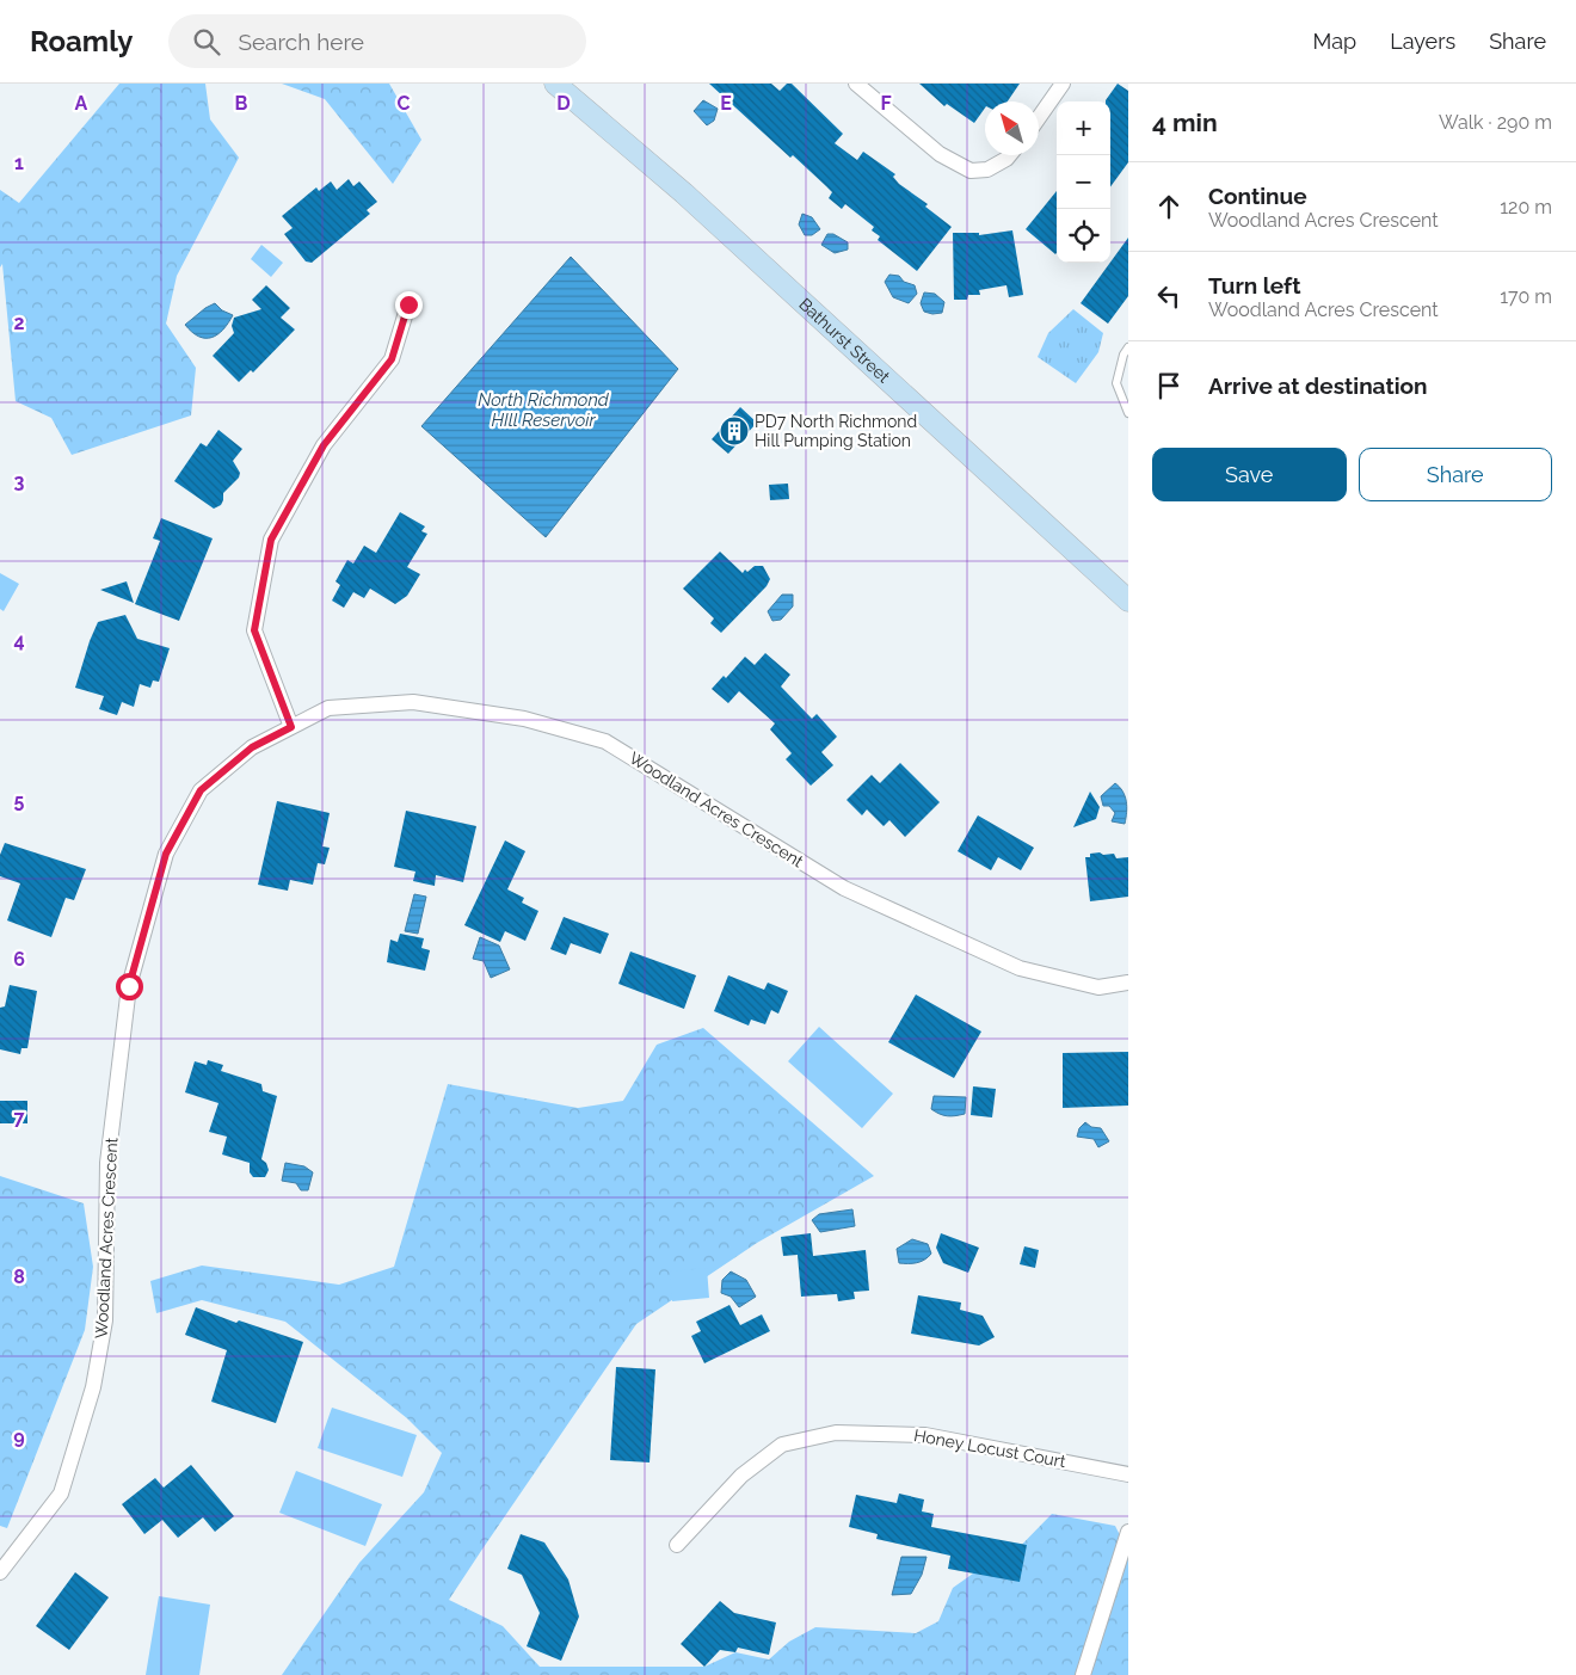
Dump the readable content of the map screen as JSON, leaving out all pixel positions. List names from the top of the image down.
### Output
{
  "streets": {
    "main road": ["Bathurst Street"],
    "street": ["Woodland Acres Crescent", "Honey Locust Court"]
  },
  "water": ["North Richmond HIll Reservoir"],
  "places": {
    "building": ["PD7 North Richmond Hill Pumping Station"]
  },
  "north": "top left",
  "page": {
    "header": "Roamly",
    "search": "Search here",
    "nav": ["Map", "Layers", "Share"],
    "heading": ["4 min", "Walk · 290 m"],
    "map_buttons": ["+", "−"],
    "list": [
      ["Continue", "Woodland Acres Crescent", "120 m"],
      ["Turn left", "Woodland Acres Crescent", "170 m"],
      "Arrive at destination"
    ],
    "buttons": ["Save", "Share"]
  },
  "grid": {
    "columns": [
      "A",
      "B",
      "C",
      "D",
      "E",
      "F"
    ],
    "rows": [
      "1",
      "2",
      "3",
      "4",
      "5",
      "6",
      "7",
      "8",
      "9"
    ]
  }
}
